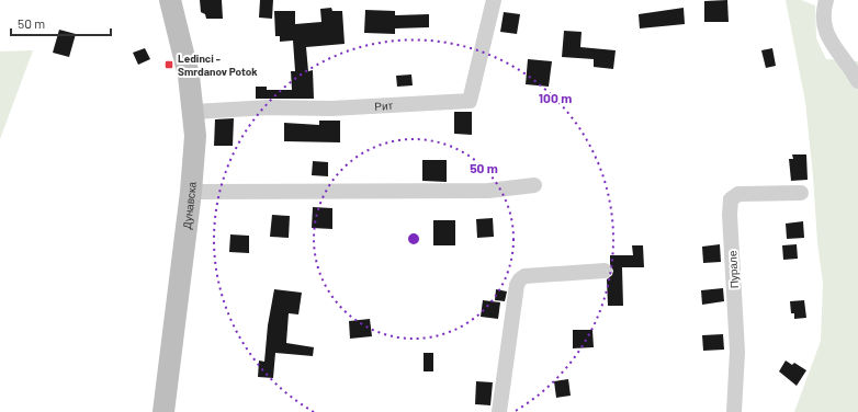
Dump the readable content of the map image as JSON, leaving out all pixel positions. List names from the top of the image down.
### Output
{
  "streets": {
    "main road": ["Дунавска"],
    "street": ["Рит", "Пурале"]
  },
  "crossings": [
    ["Рит", "Дунавска"]
  ],
  "places": {
    "transit": ["Ledinci - Smrdanov Potok"]
  },
  "scale_bar": "50 m",
  "rings": ["100 m", "50 m"]
}
